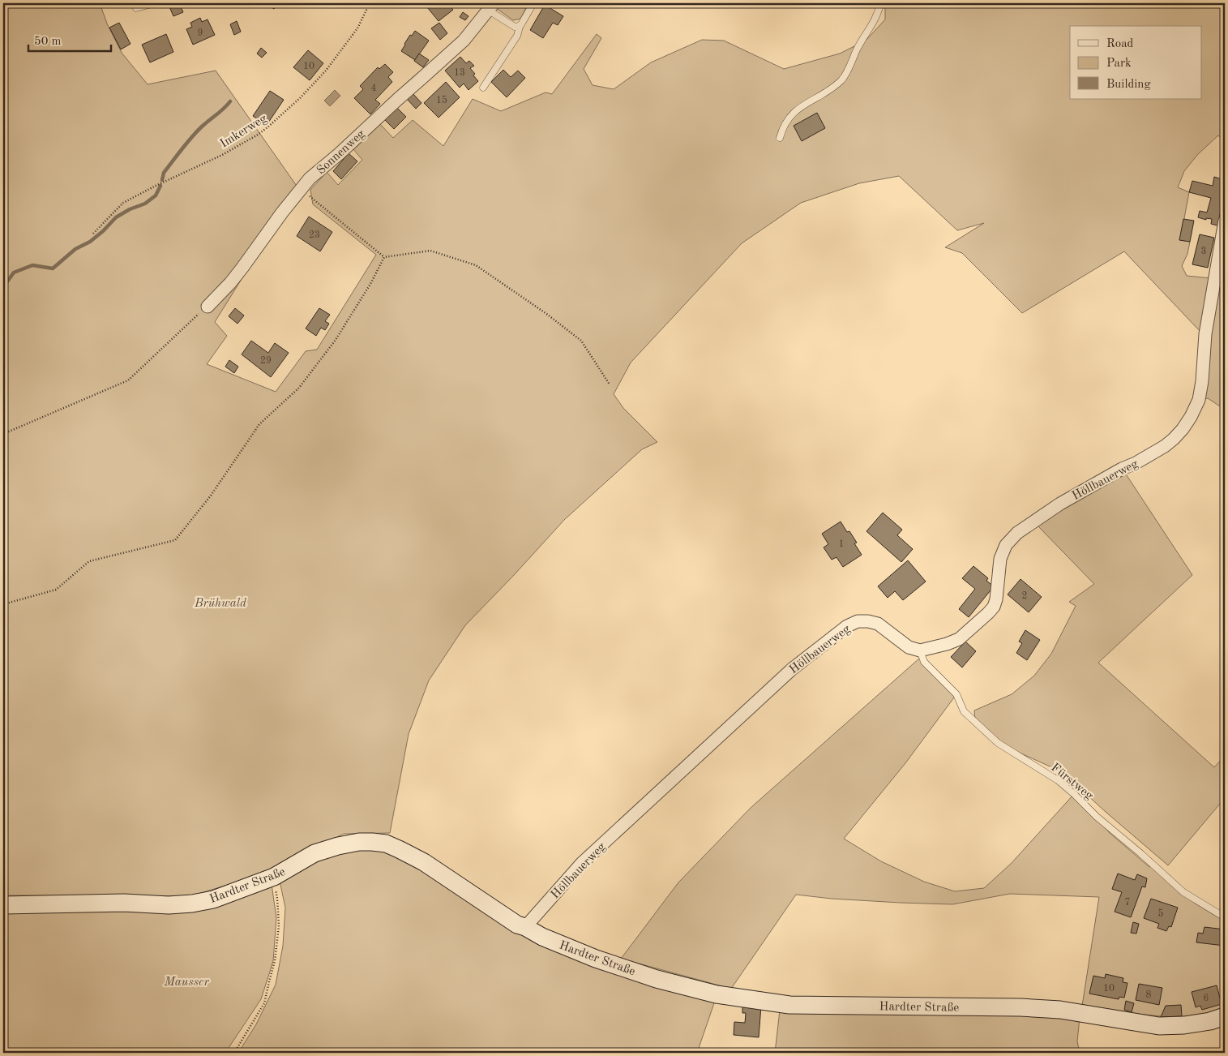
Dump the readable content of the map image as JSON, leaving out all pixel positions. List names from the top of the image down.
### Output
{
  "streets": {
    "street": ["Sonnenweg", "Höllbauerweg", "Hardter Straße"],
    "lane": ["Fürstweg"],
    "path": ["Imkerweg"]
  },
  "crossings": [
    ["Höllbauerweg", "Fürstweg"],
    ["Höllbauerweg", "Hardter Straße"]
  ],
  "parks": ["Brühwald", "Mausser"],
  "house_numbers": [
    "9",
    "10",
    "13",
    "4",
    "15",
    "23",
    "3",
    "29",
    "1",
    "2",
    "7",
    "5",
    "10",
    "8",
    "6"
  ],
  "legend": ["Road", "Park", "Building"],
  "scale_bar": "50 m"
}
